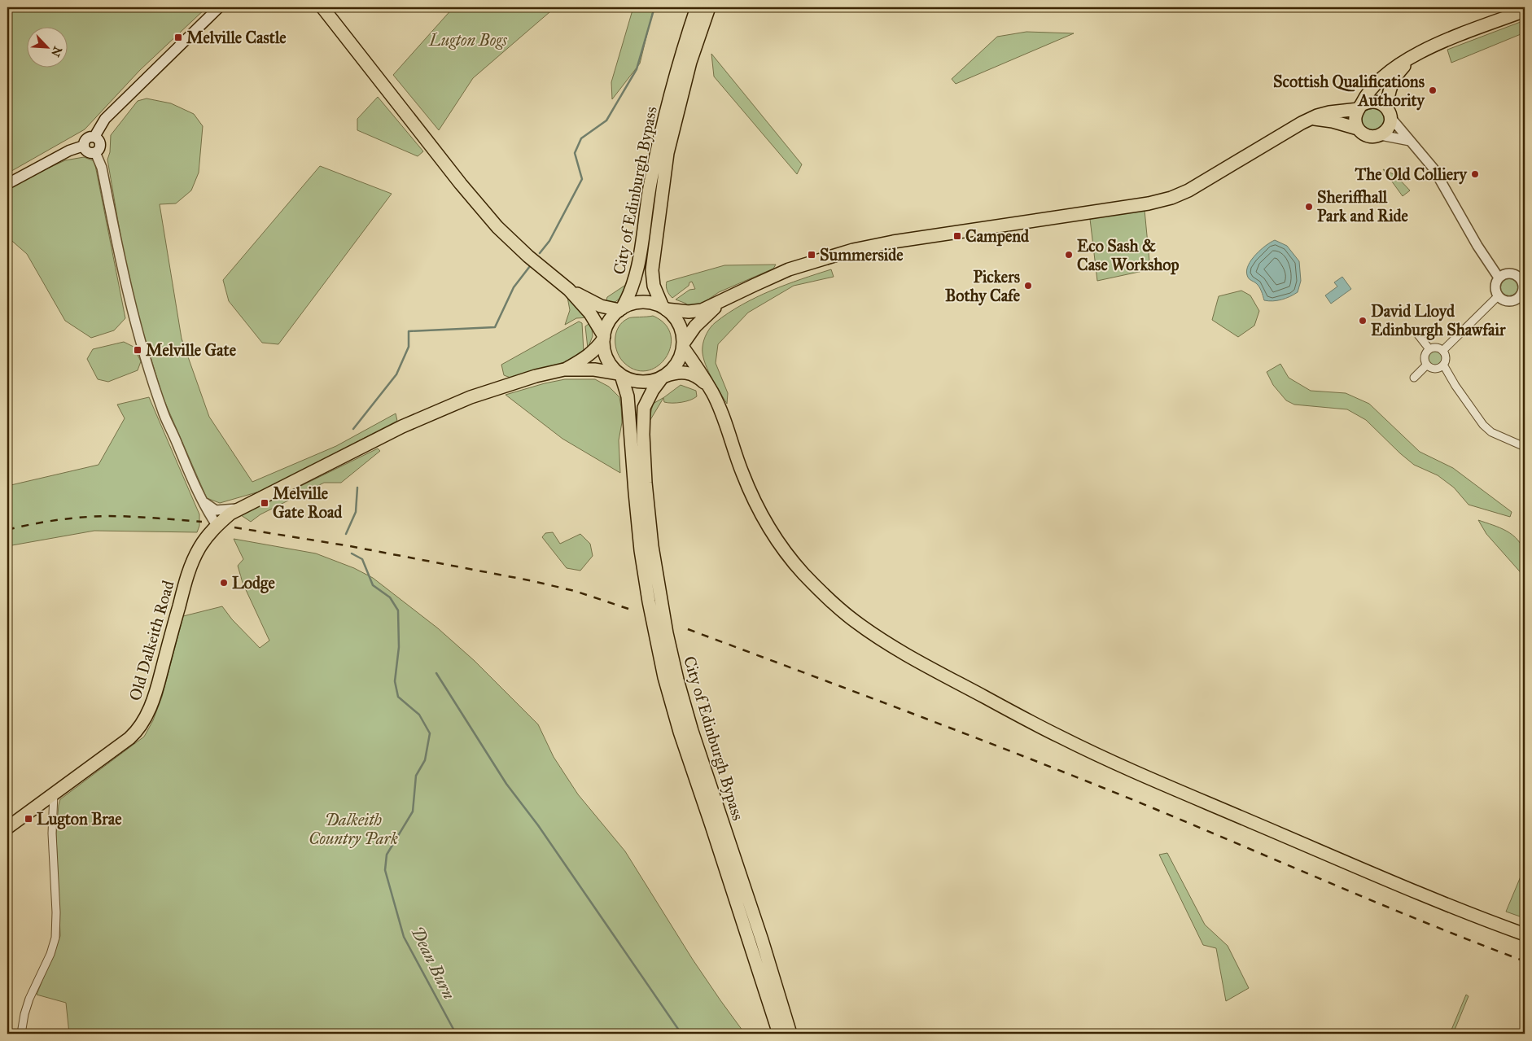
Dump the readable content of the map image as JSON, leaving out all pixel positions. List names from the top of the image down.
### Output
{
  "streets": {
    "main road": ["City of Edinburgh Bypass", "Old Dalkeith Road"]
  },
  "water": ["Dean Burn"],
  "parks": ["Lugton Bogs", "Dalkeith Country Park"],
  "places": {
    "transit": [
      "Melville Castle",
      "Campend",
      "Summerside",
      "Melville Gate",
      "Melville Gate Road",
      "Lugton Brae"
    ],
    "other": [
      "Scottish Qualifications Authority",
      "The Old Colliery",
      "Sheriffhall Park and Ride",
      "Eco Sash & Case Workshop",
      "Pickers Bothy Cafe",
      "David Lloyd Edinburgh Shawfair",
      "Lodge"
    ]
  },
  "north": "bottom right"
}
